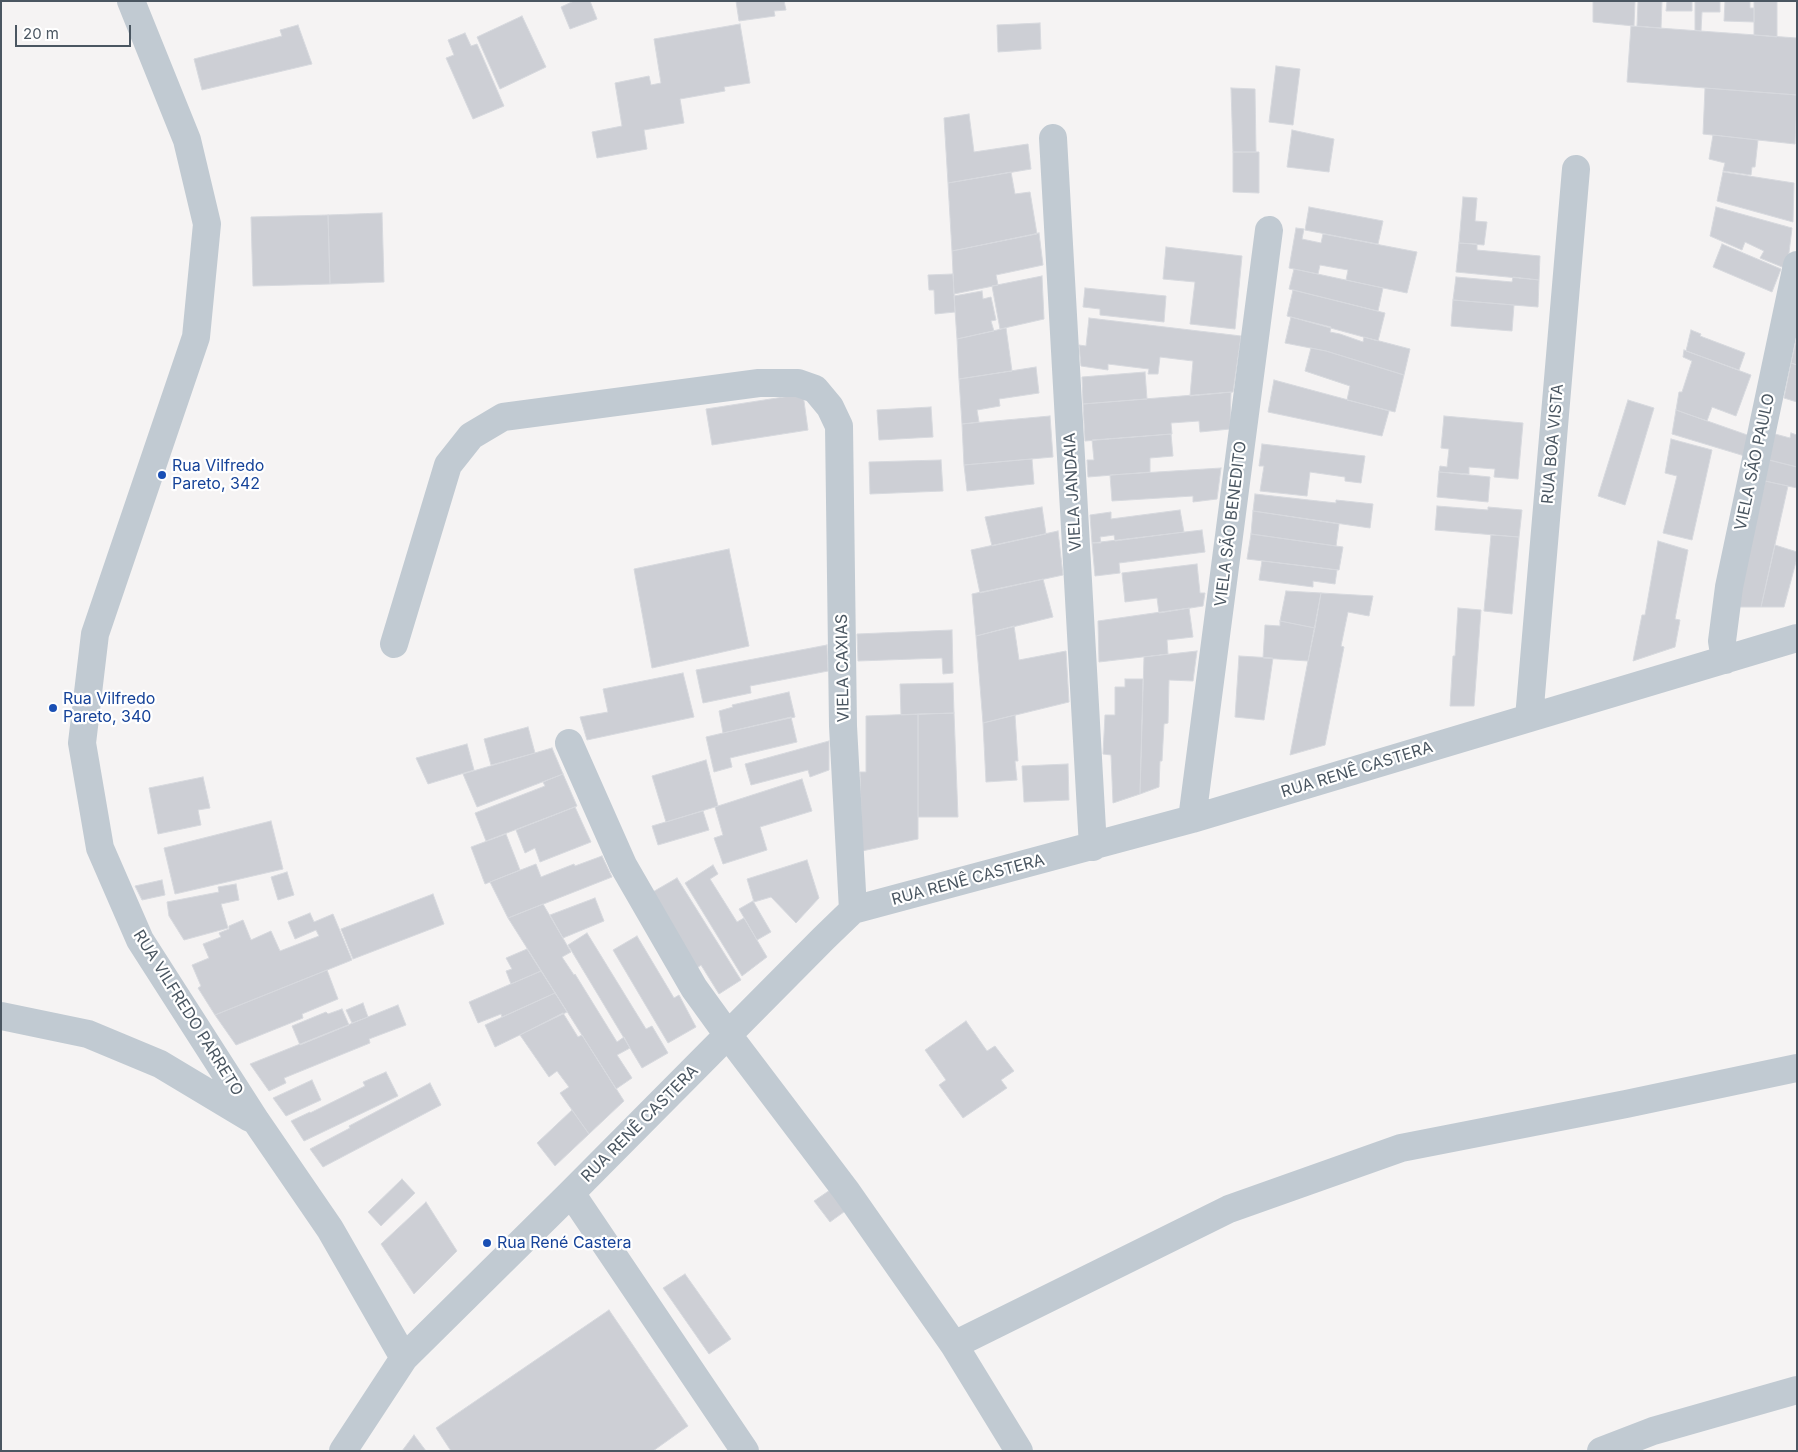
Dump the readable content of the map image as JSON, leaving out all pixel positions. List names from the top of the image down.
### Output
{
  "streets": {
    "street": [
      "RUA BOA VISTA",
      "VIELA SÃO PAULO",
      "VIELA JANDAIA",
      "VIELA SÃO BENEDITO",
      "VIELA CAXIAS",
      "RUA RENÊ CASTERA",
      "RUA VILFREDO PARRETO"
    ]
  },
  "crossings": [
    ["RUA BOA VISTA", "RUA RENÊ CASTERA"],
    ["VIELA SÃO PAULO", "RUA RENÊ CASTERA"],
    ["VIELA JANDAIA", "RUA RENÊ CASTERA"],
    ["VIELA SÃO BENEDITO", "RUA RENÊ CASTERA"],
    ["VIELA CAXIAS", "RUA RENÊ CASTERA"],
    ["RUA RENÊ CASTERA", "RUA VILFREDO PARRETO"]
  ],
  "places": ["Rua Vilfredo Pareto, 342", "Rua Vilfredo Pareto, 340", "Rua René Castera"],
  "scale_bar": "20 m"
}
